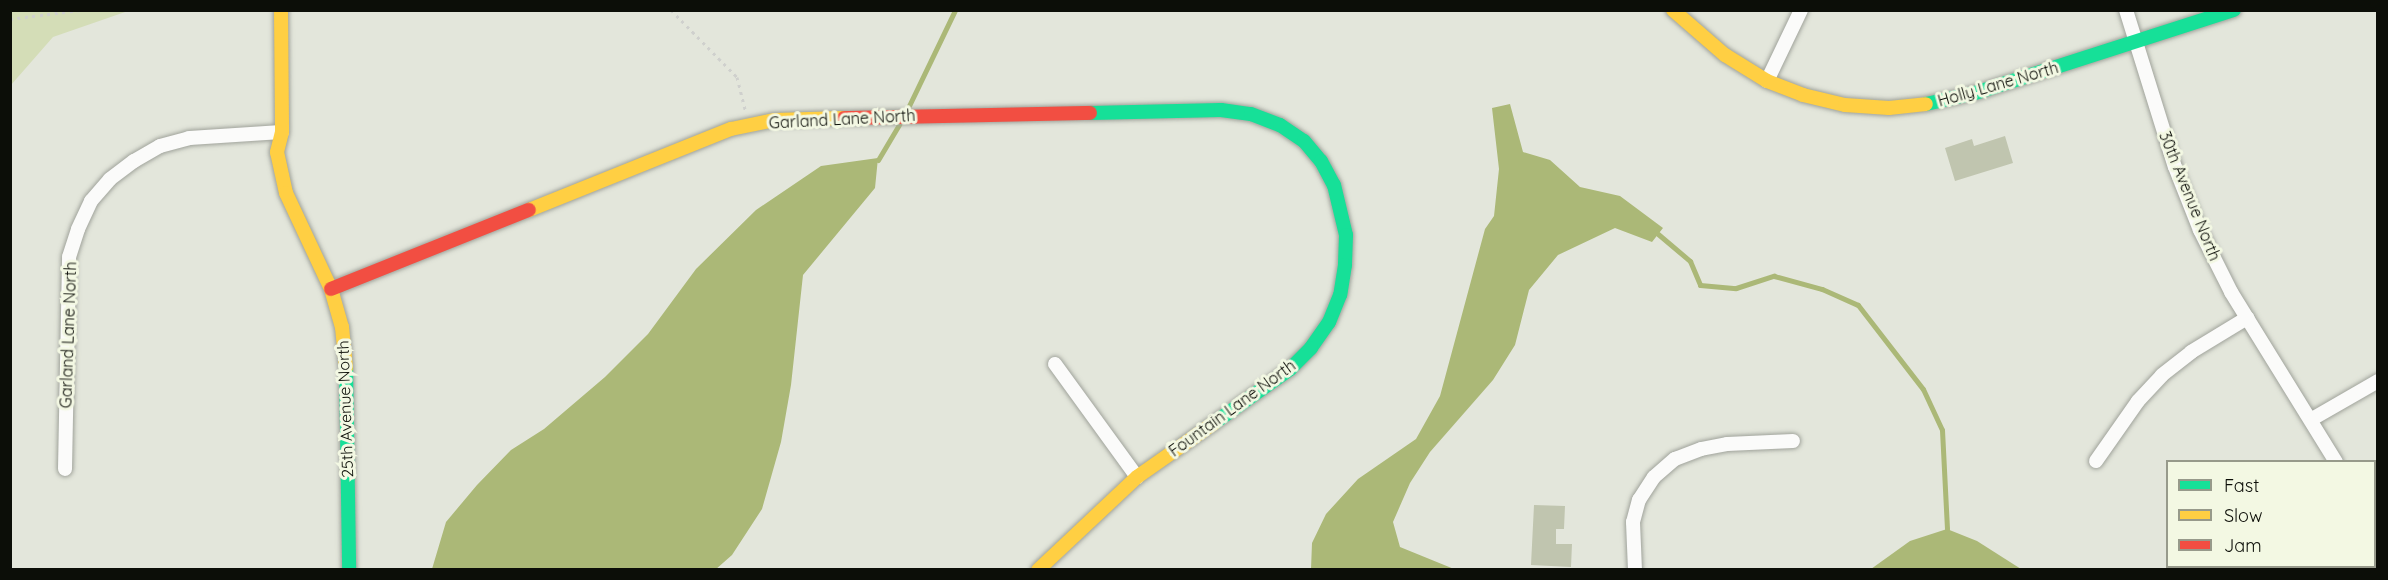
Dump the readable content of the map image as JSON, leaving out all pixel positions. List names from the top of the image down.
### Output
{
  "streets": {
    "street": [
      "Holly Lane North",
      "Garland Lane North",
      "30th Avenue North",
      "Fountain Lane North",
      "25th Avenue North"
    ]
  },
  "crossings": [
    ["Holly Lane North", "30th Avenue North"],
    ["Garland Lane North", "Fountain Lane North"],
    ["Garland Lane North", "25th Avenue North"]
  ],
  "legend": ["Fast", "Slow", "Jam"]
}
